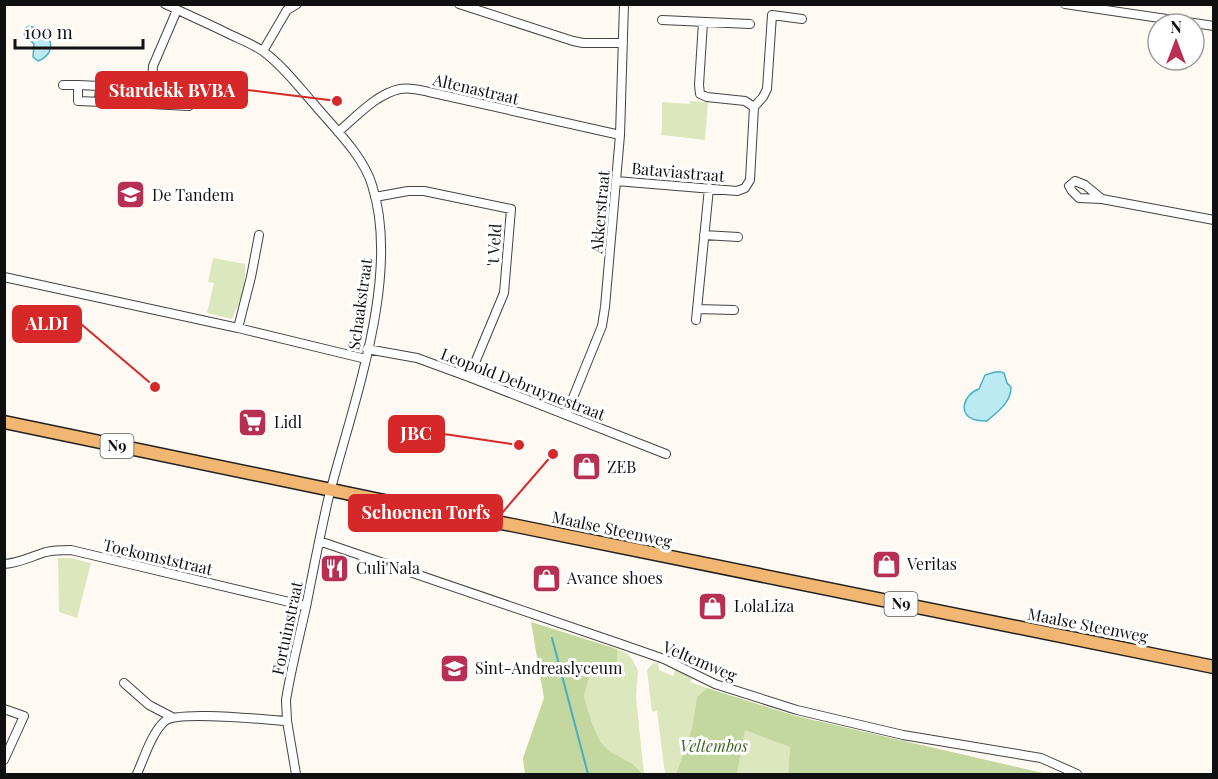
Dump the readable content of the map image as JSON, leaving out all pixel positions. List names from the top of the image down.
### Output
{
  "streets": {
    "main road": ["N9", "Maalse Steenweg"],
    "street": [
      "Altenastraat",
      "Bataviastraat",
      "Akkerstraat",
      "'t Veld",
      "Schaakstraat",
      "Leopold Debruynestraat",
      "Toekomststraat",
      "Fortuinstraat",
      "Veltemweg"
    ]
  },
  "crossings": [
    ["Altenastraat", "Akkerstraat"],
    ["Altenastraat", "Schaakstraat"],
    ["Bataviastraat", "Akkerstraat"],
    ["Akkerstraat", "Leopold Debruynestraat"],
    ["'t Veld", "Schaakstraat"],
    ["'t Veld", "Leopold Debruynestraat"],
    ["Schaakstraat", "Leopold Debruynestraat"],
    ["Schaakstraat", "Maalse Steenweg"],
    ["Schaakstraat", "Fortuinstraat"],
    ["Maalse Steenweg", "Fortuinstraat"],
    ["Toekomststraat", "Fortuinstraat"],
    ["Fortuinstraat", "Veltemweg"]
  ],
  "parks": ["Veltembos"],
  "places": {
    "other": [
      "Stardekk BVBA",
      "ALDI",
      "JBC",
      "Schoenen Torfs"
    ],
    "school or university": ["De Tandem", "Sint-Andreaslyceum"],
    "supermarket": ["Lidl"],
    "shop": [
      "ZEB",
      "Veritas",
      "Avance shoes",
      "LolaLiza"
    ],
    "restaurant": ["Culi'Nala"]
  },
  "scale_bar": "100 m",
  "north": "top"
}
